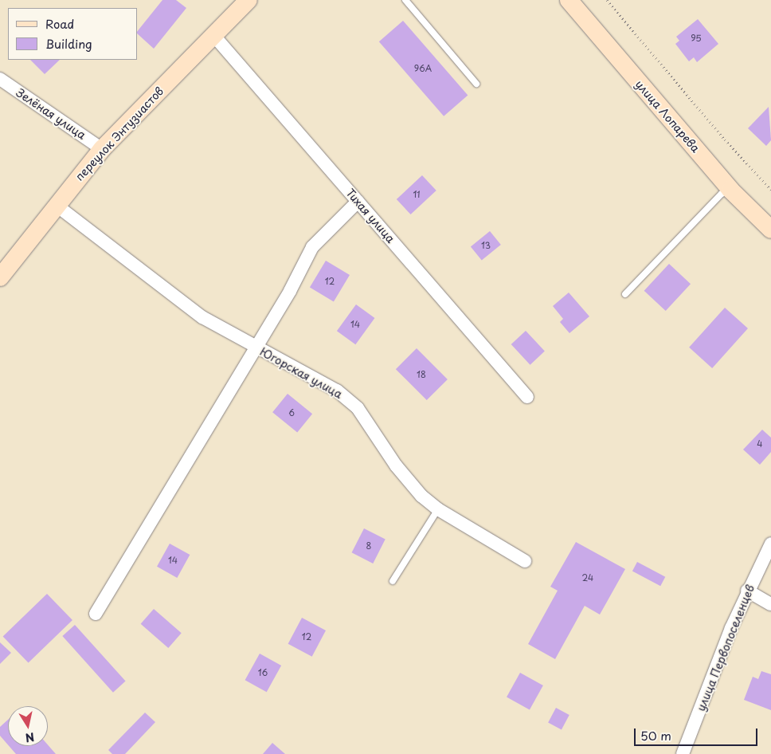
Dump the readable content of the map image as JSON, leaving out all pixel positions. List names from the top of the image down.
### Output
{
  "streets": {
    "main road": ["улица Лопарева", "переулок Энтузиастов"],
    "street": [
      "Зелёная улица",
      "Тихая улица",
      "Югорская улица",
      "улица Первопоселенцев"
    ]
  },
  "crossings": [
    ["Зелёная улица", "переулок Энтузиастов"],
    ["переулок Энтузиастов", "Тихая улица"],
    ["переулок Энтузиастов", "Югорская улица"]
  ],
  "house_numbers": [
    "95",
    "96А",
    "11",
    "13",
    "12",
    "14",
    "18",
    "6",
    "4",
    "8",
    "14",
    "24",
    "12",
    "16"
  ],
  "legend": ["Road", "Building"],
  "scale_bar": "50 m",
  "north": "bottom"
}
